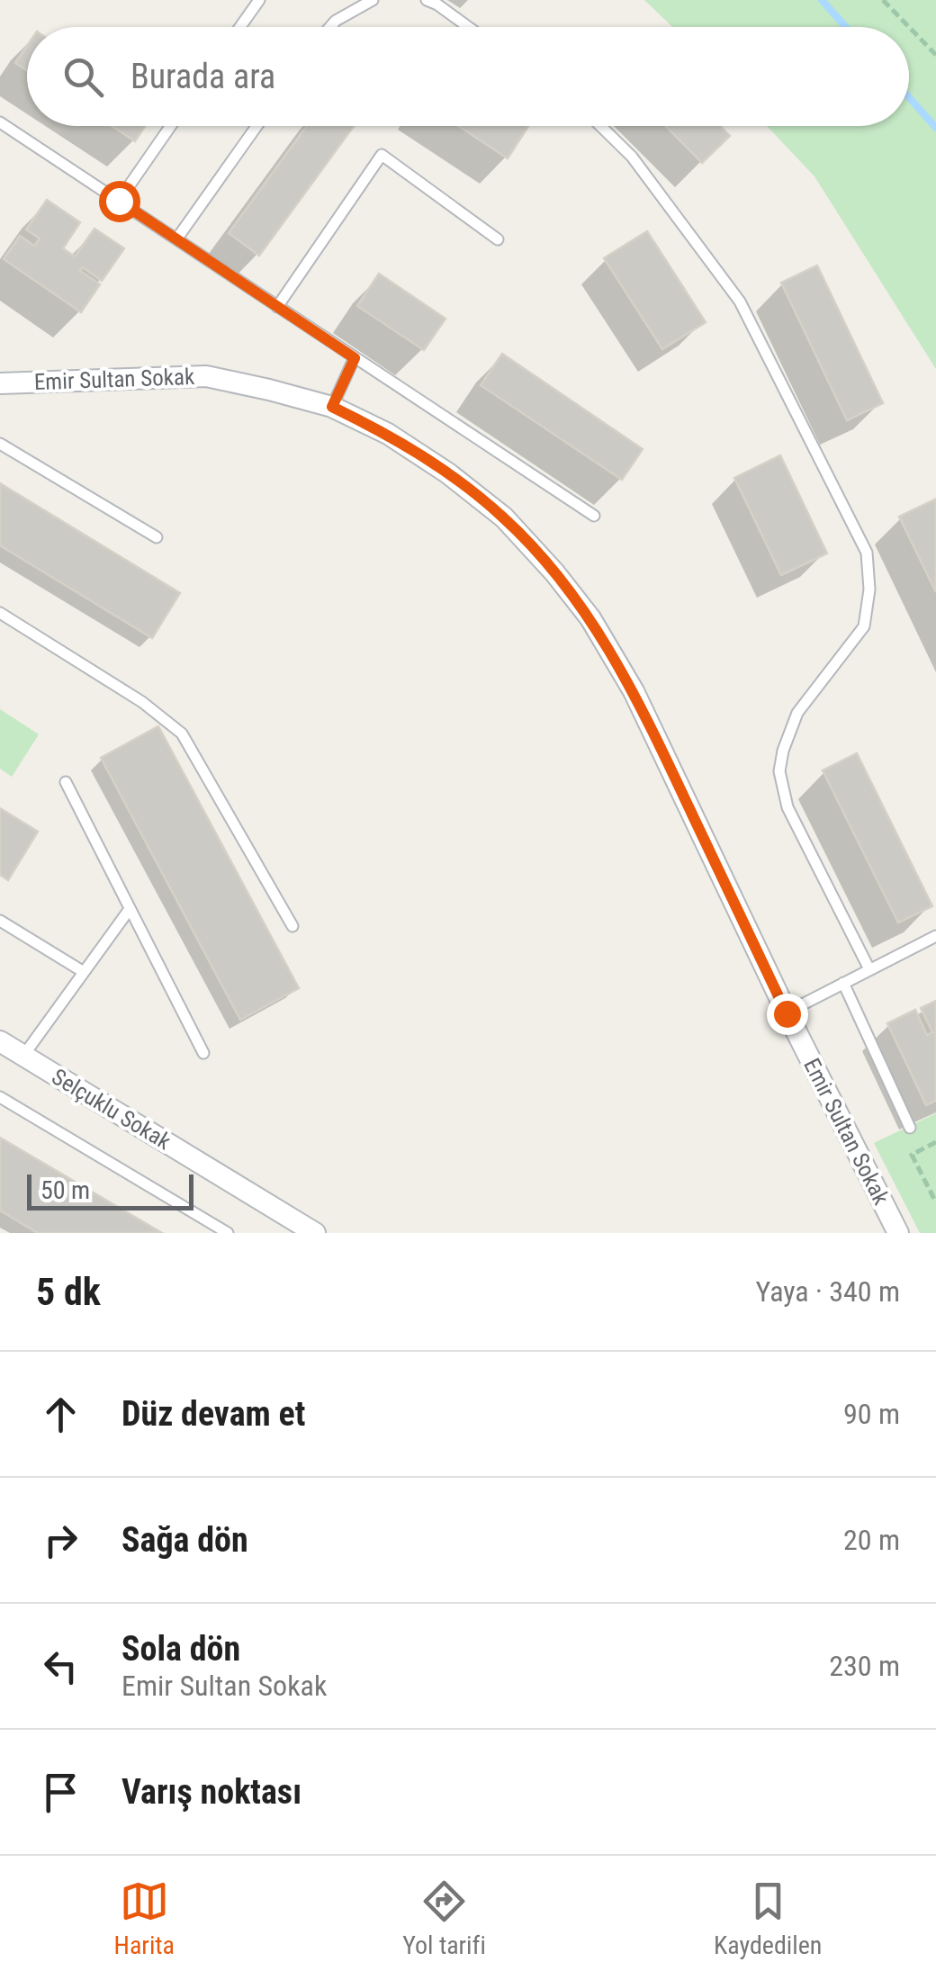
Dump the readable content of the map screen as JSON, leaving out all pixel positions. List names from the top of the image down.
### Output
{
  "streets": {
    "street": ["Emir Sultan Sokak", "Selçuklu Sokak"]
  },
  "scale_bar": "50 m",
  "page": {
    "search": "Burada ara",
    "scale": "50 m",
    "heading": ["5 dk", "Yaya · 340 m"],
    "list": [
      ["Düz devam et", "90 m"],
      ["Sağa dön", "20 m"],
      ["Sola dön", "Emir Sultan Sokak", "230 m"],
      "Varış noktası"
    ],
    "nav": ["Harita", "Yol tarifi", "Kaydedilen"]
  }
}
